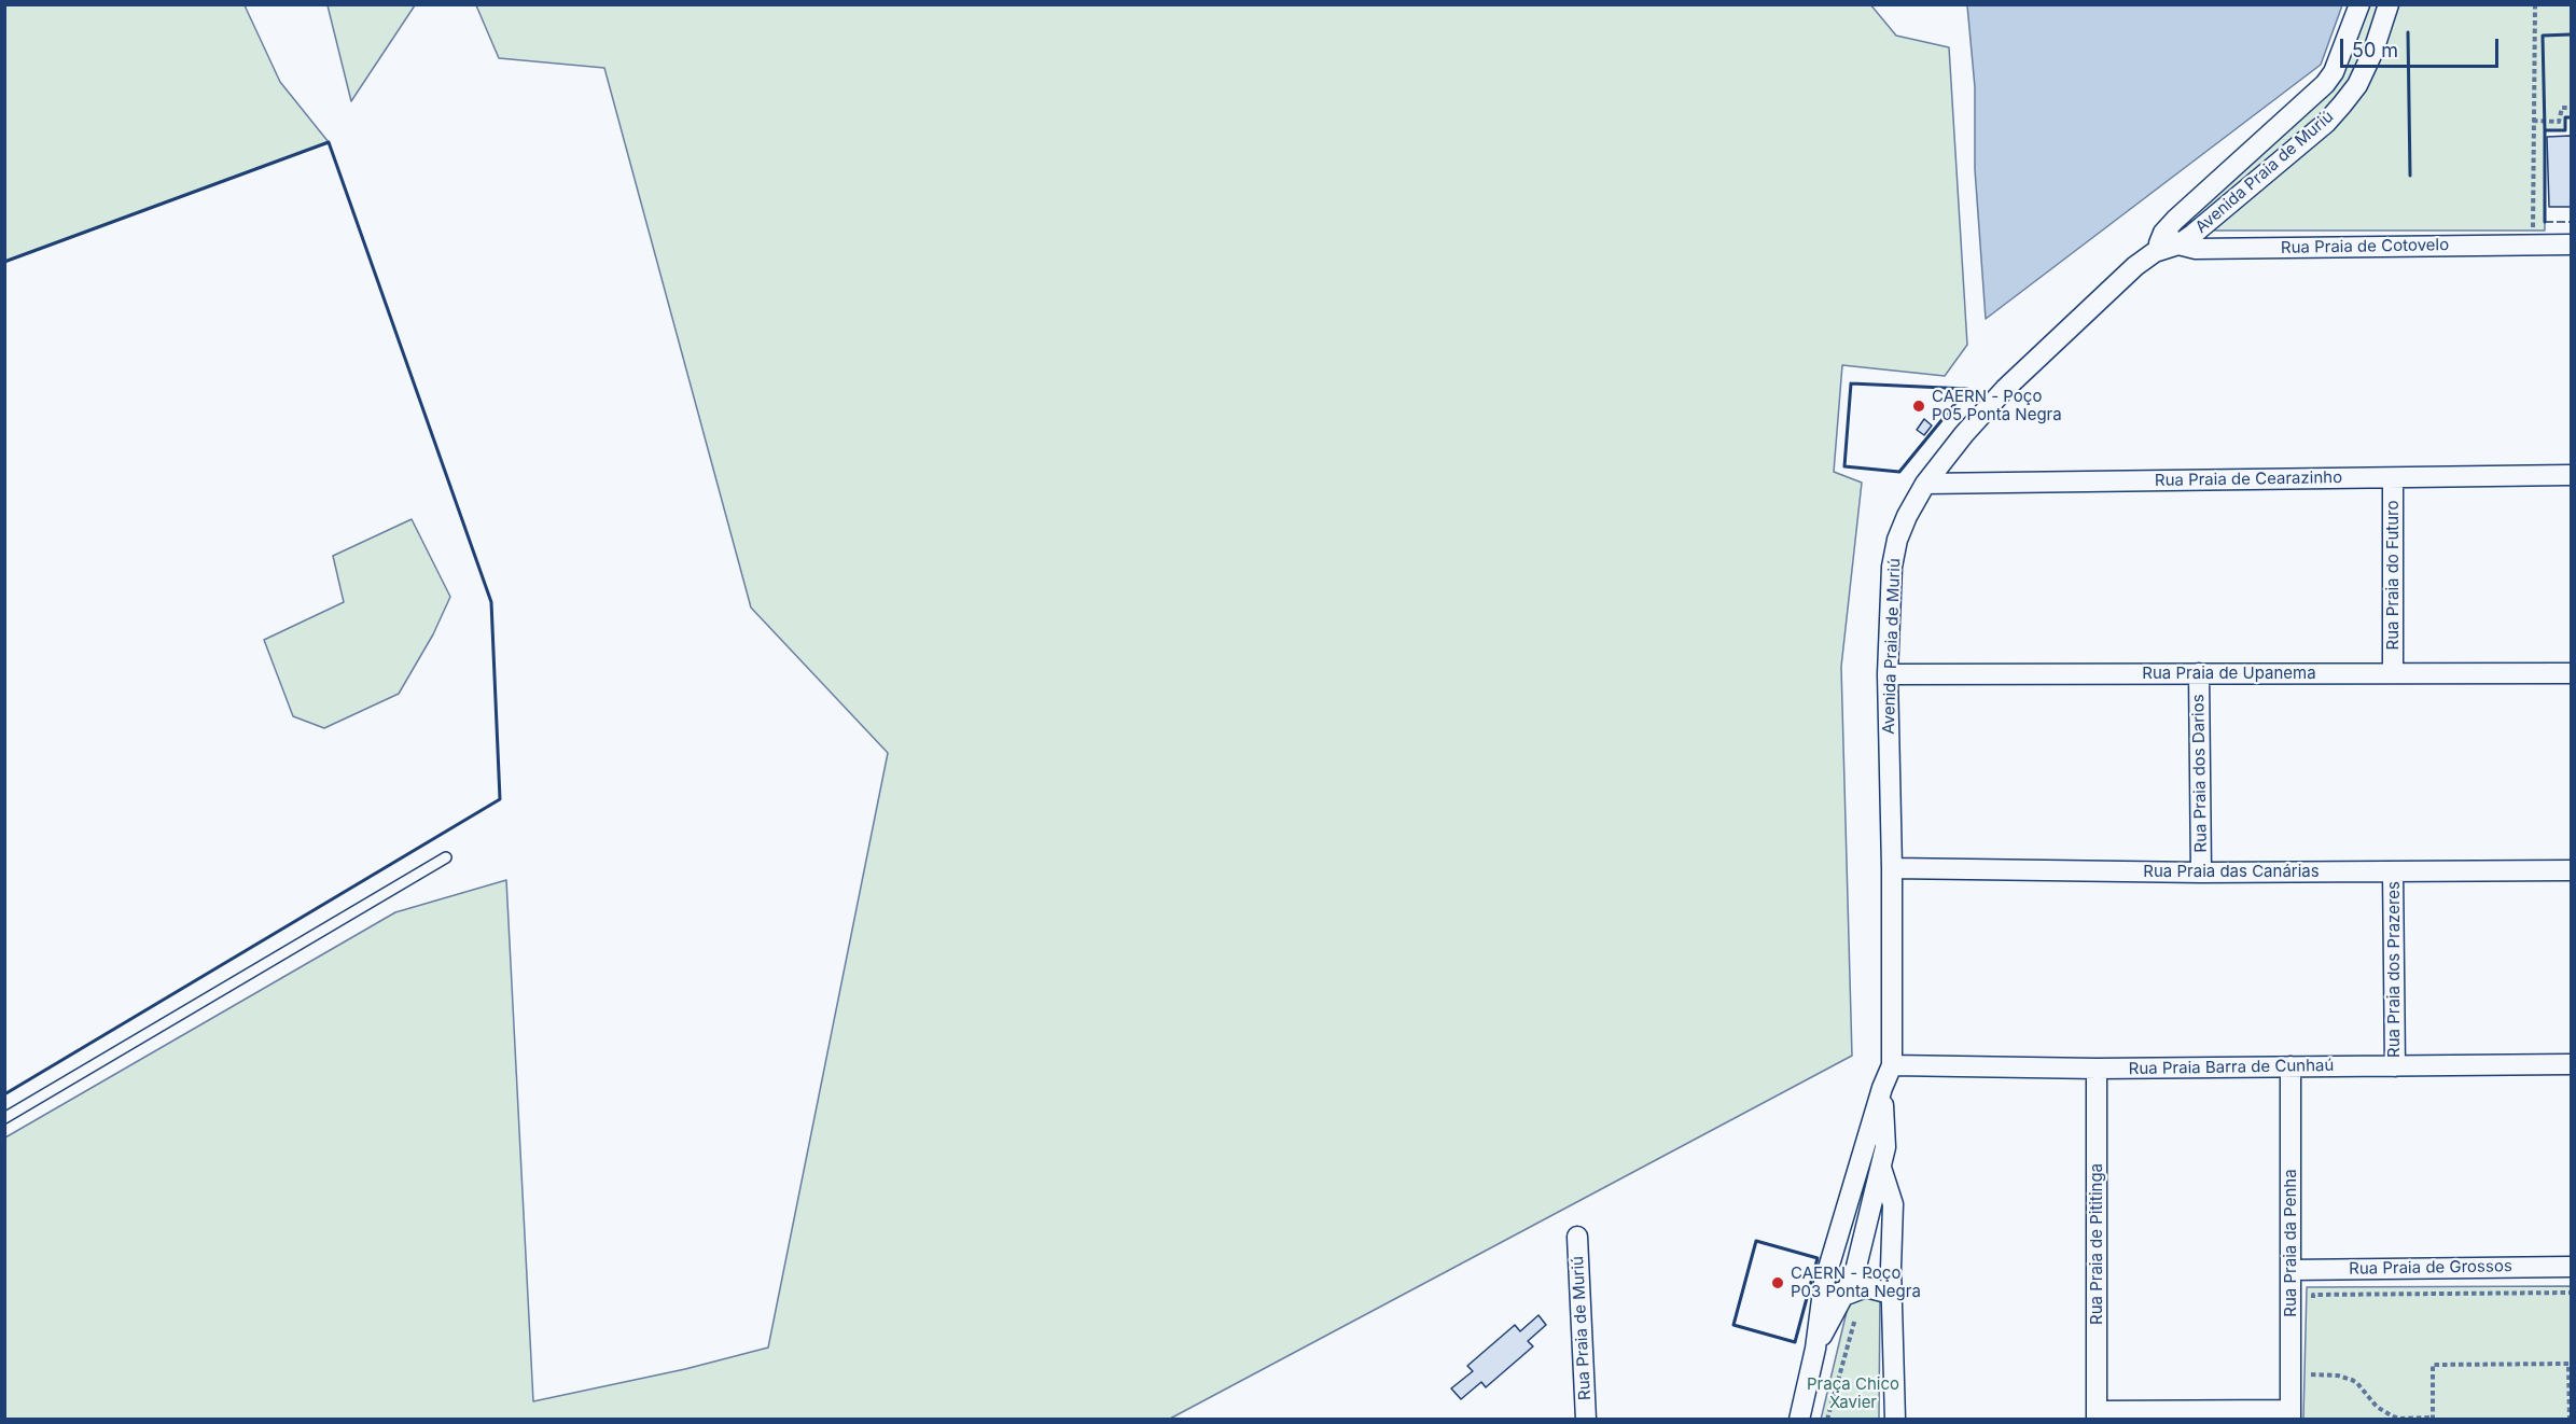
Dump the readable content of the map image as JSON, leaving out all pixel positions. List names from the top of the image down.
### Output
{
  "streets": {
    "street": [
      "Avenida Praia de Muriú",
      "Rua Praia de Cotovelo",
      "Rua Praia de Cearazinho",
      "Rua Praia do Futuro",
      "Rua Praia de Upanema",
      "Rua Praia dos Darios",
      "Rua Praia das Canárias",
      "Rua Praia dos Prazeres",
      "Rua Praia Barra de Cunhaú",
      "Rua Praia da Penha",
      "Rua Praia de Pititinga",
      "Rua Praia de Grossos",
      "Rua Praia de Muriú"
    ]
  },
  "crossings": [
    ["Avenida Praia de Muriú", "Rua Praia de Cotovelo"],
    ["Avenida Praia de Muriú", "Rua Praia de Cearazinho"],
    ["Avenida Praia de Muriú", "Rua Praia de Upanema"],
    ["Avenida Praia de Muriú", "Rua Praia das Canárias"],
    ["Avenida Praia de Muriú", "Rua Praia Barra de Cunhaú"],
    ["Rua Praia de Cearazinho", "Rua Praia do Futuro"],
    ["Rua Praia do Futuro", "Rua Praia de Upanema"],
    ["Rua Praia de Upanema", "Rua Praia dos Darios"],
    ["Rua Praia dos Darios", "Rua Praia das Canárias"],
    ["Rua Praia das Canárias", "Rua Praia dos Prazeres"],
    ["Rua Praia dos Prazeres", "Rua Praia Barra de Cunhaú"],
    ["Rua Praia Barra de Cunhaú", "Rua Praia da Penha"],
    ["Rua Praia Barra de Cunhaú", "Rua Praia de Pititinga"],
    ["Rua Praia da Penha", "Rua Praia de Grossos"]
  ],
  "parks": ["Praça Chico Xavier"],
  "places": ["CAERN - Poço P05 Ponta Negra", "CAERN - Poço P03 Ponta Negra"],
  "scale_bar": "50 m"
}
